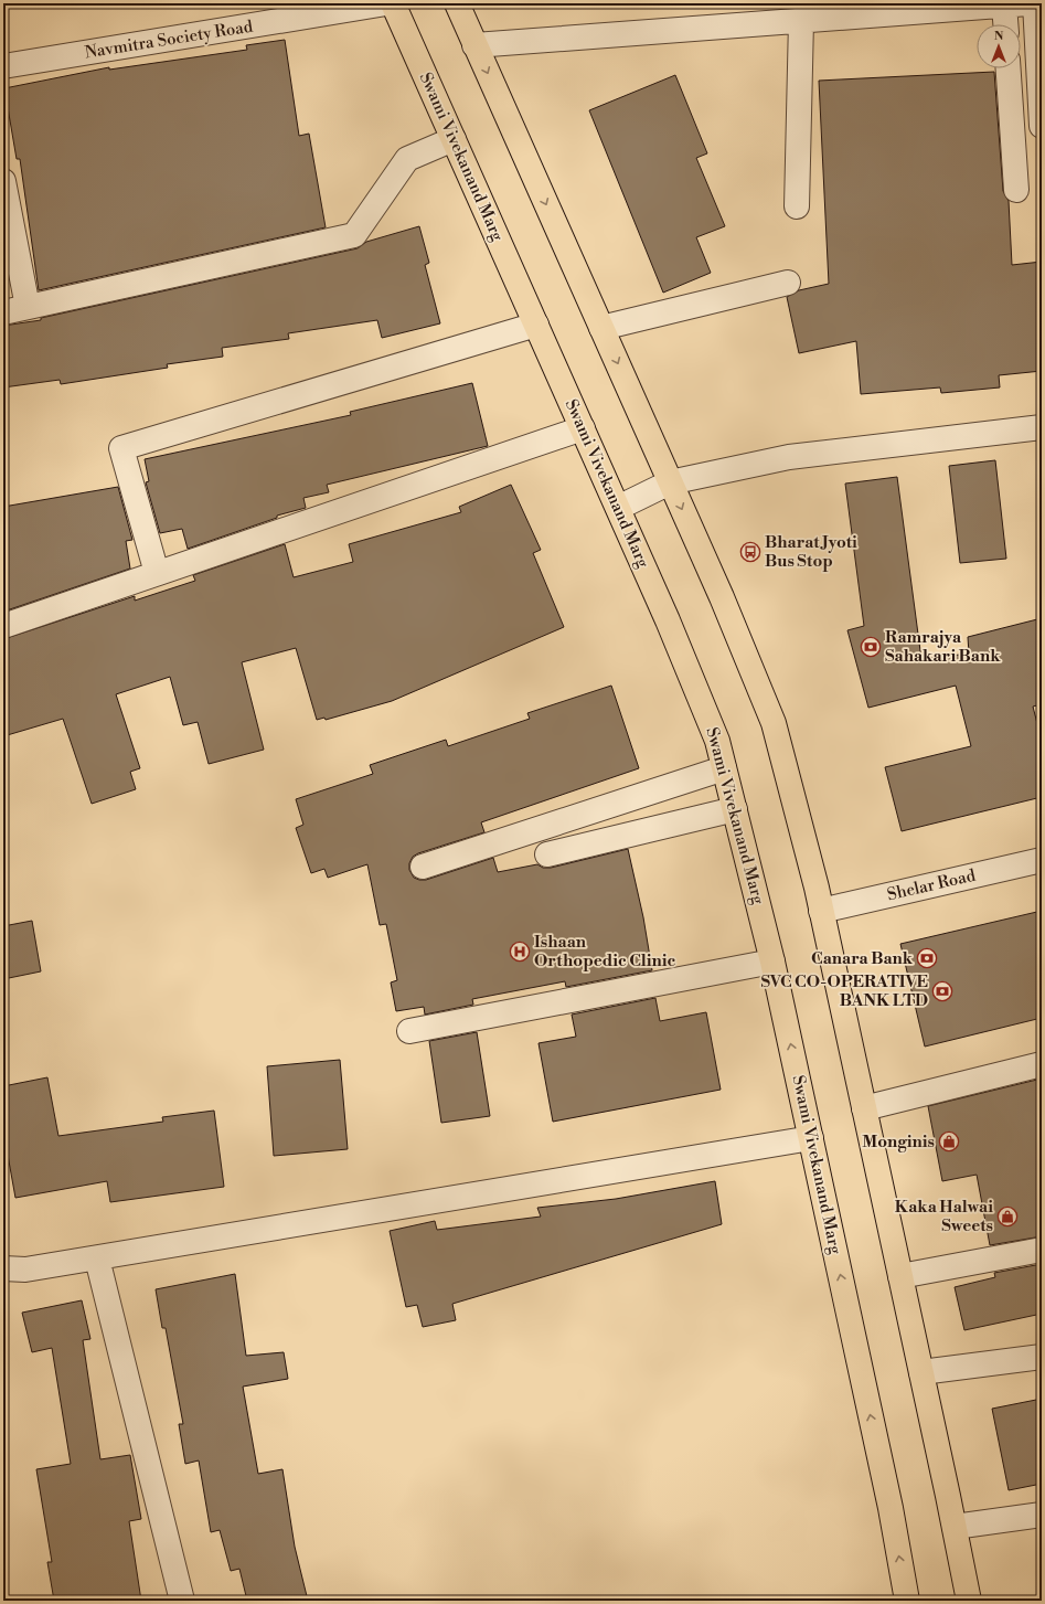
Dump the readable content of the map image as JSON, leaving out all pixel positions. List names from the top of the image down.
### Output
{
  "streets": {
    "main road": ["Swami Vivekanand Marg"],
    "street": ["Navmitra Society Road", "Shelar Road"]
  },
  "places": {
    "bus stop": ["Bharat Jyoti Bus Stop"],
    "bank": ["Ramrajya Sahakari Bank", "Canara Bank", "SVC CO-OPERATIVE BANK LTD"],
    "hospital": ["Ishaan Orthopedic Clinic"],
    "shop": ["Monginis", "Kaka Halwai Sweets"]
  },
  "north": "top"
}
